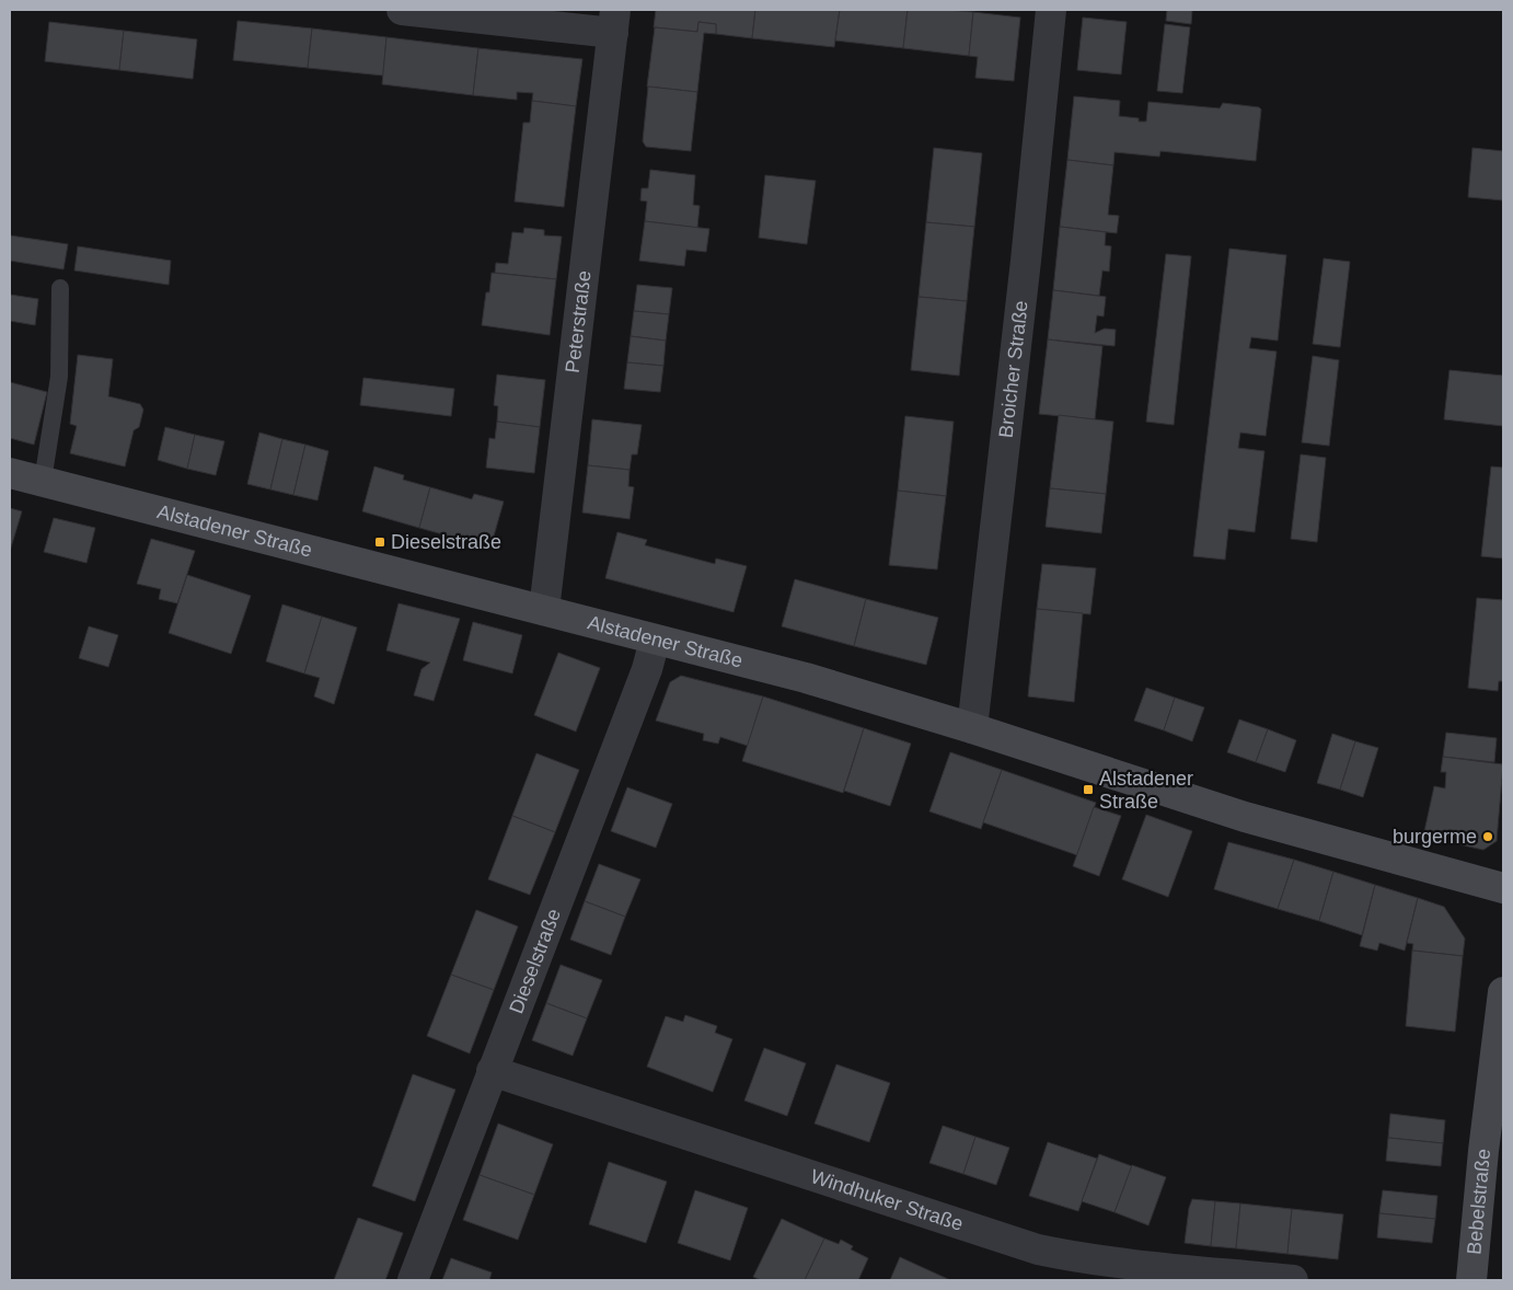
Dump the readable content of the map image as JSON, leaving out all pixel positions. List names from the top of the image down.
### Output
{
  "streets": {
    "street": [
      "Peterstraße",
      "Broicher Straße",
      "Alstadener Straße",
      "Dieselstraße",
      "Windhuker Straße",
      "Bebelstraße"
    ]
  },
  "crossings": [
    ["Peterstraße", "Alstadener Straße"],
    ["Broicher Straße", "Alstadener Straße"],
    ["Alstadener Straße", "Dieselstraße"],
    ["Dieselstraße", "Windhuker Straße"]
  ],
  "places": {
    "transit": ["Dieselstraße", "Alstadener Straße"],
    "other": ["burgerme"]
  }
}
